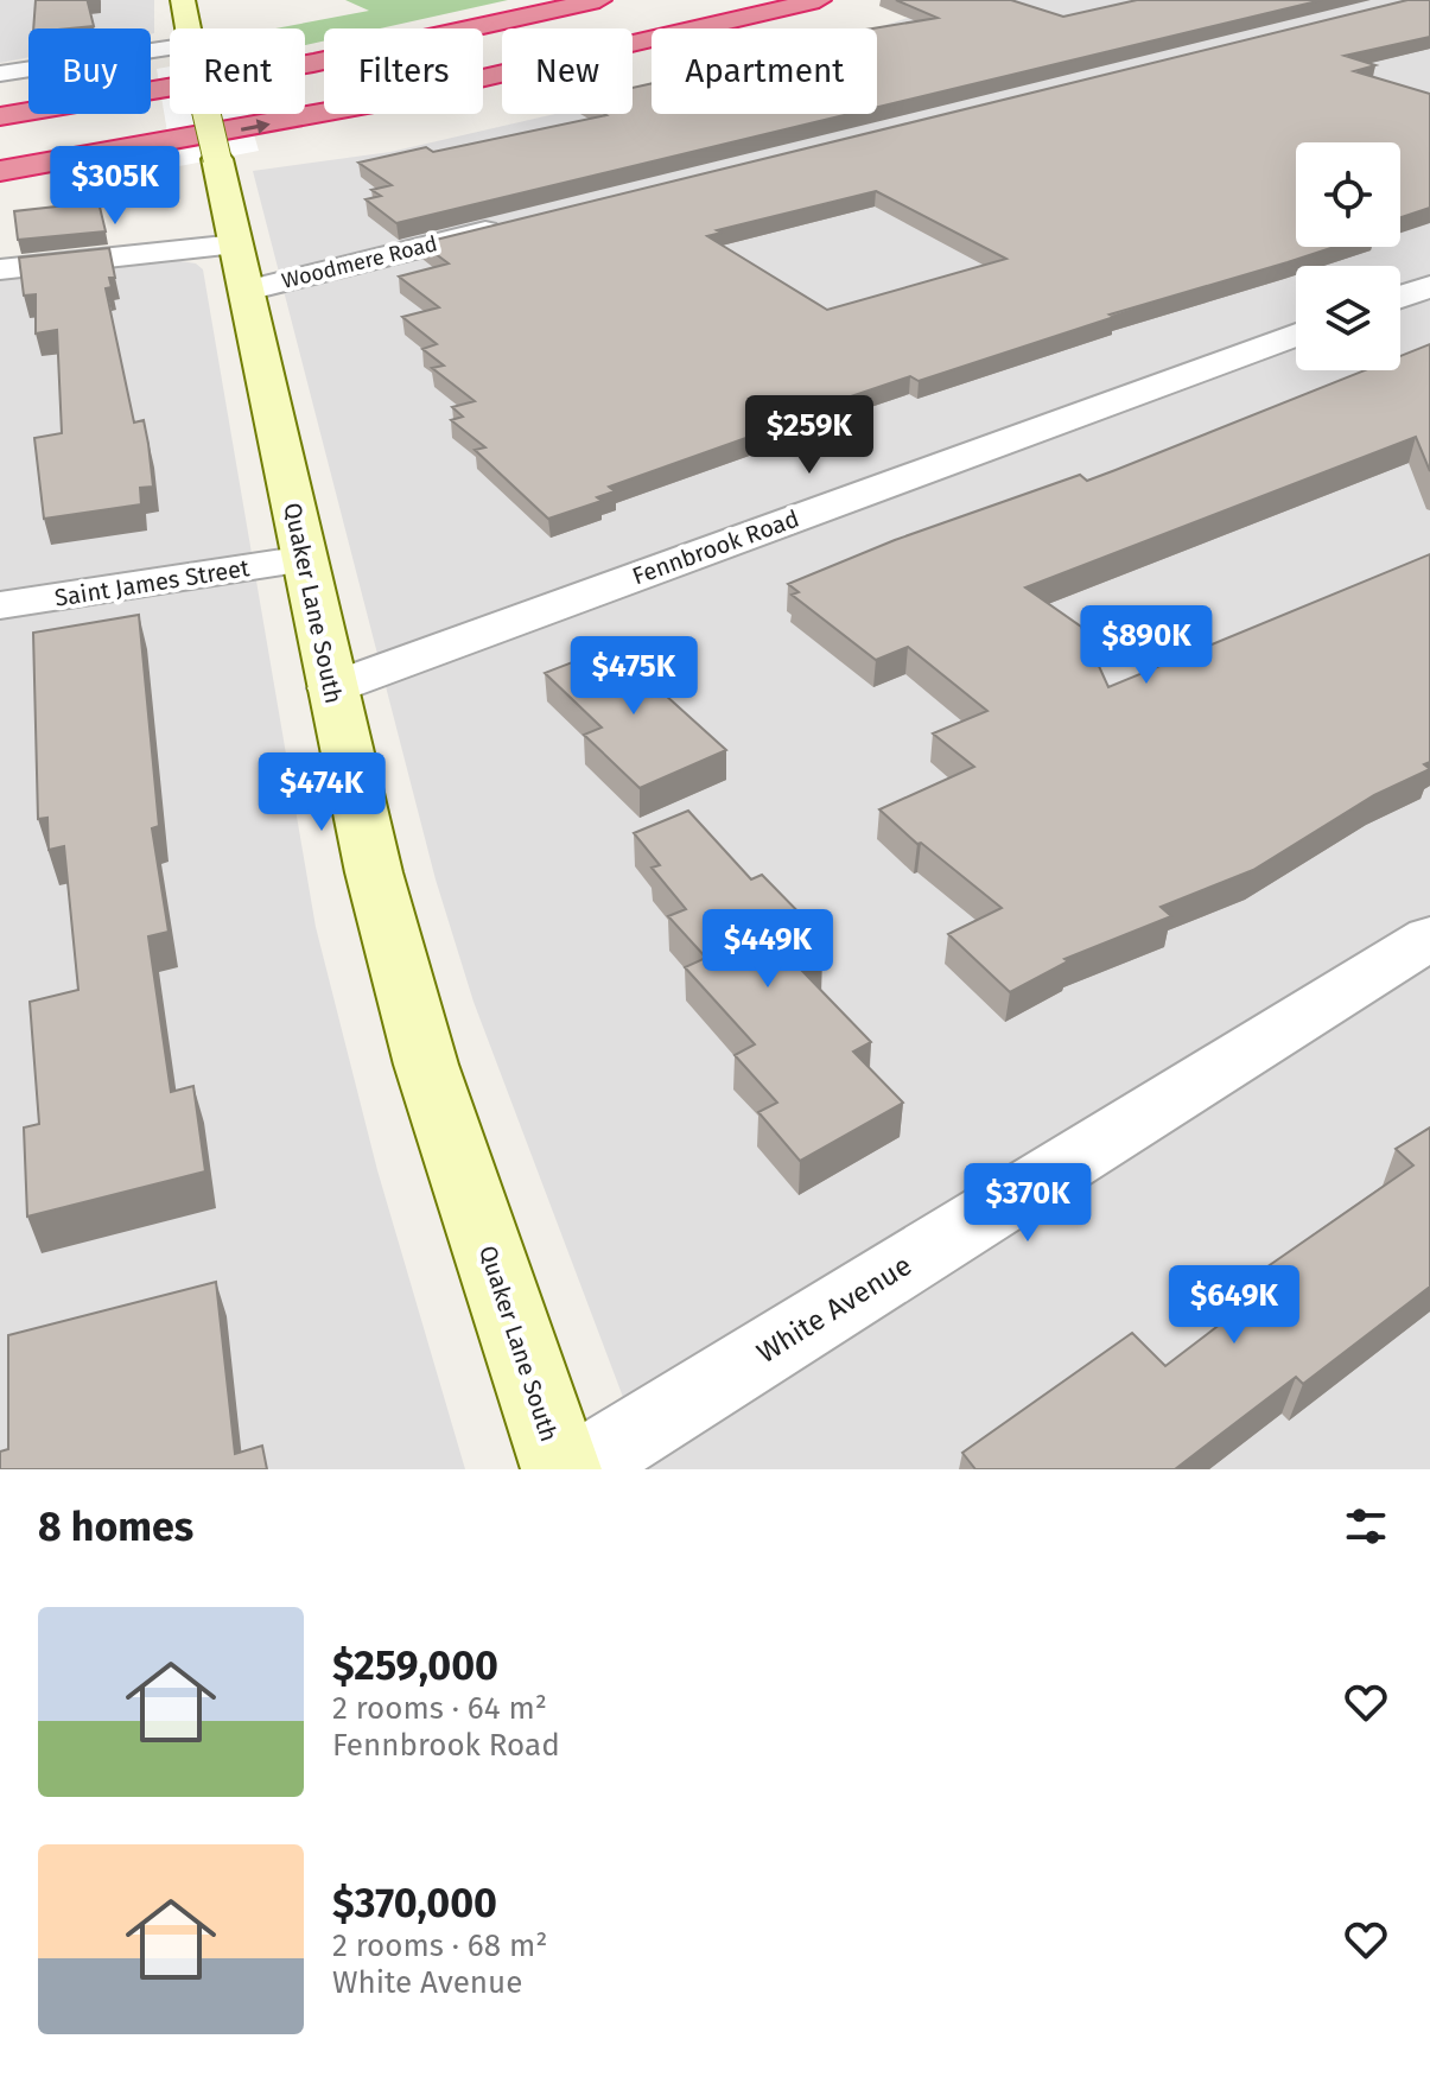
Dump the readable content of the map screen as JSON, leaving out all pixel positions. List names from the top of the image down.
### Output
{
  "streets": {
    "main road": ["Quaker Lane South"],
    "street": [
      "Woodmere Road",
      "Fennbrook Road",
      "Saint James Street",
      "White Avenue"
    ]
  },
  "crossings": [
    ["Woodmere Road", "Quaker Lane South"],
    ["Fennbrook Road", "Quaker Lane South"],
    ["Saint James Street", "Quaker Lane South"]
  ],
  "page": {
    "chip": [
      "Buy",
      "Rent",
      "Filters",
      "New",
      "Apartment"
    ],
    "price": [
      "$305K",
      "$259K",
      "$890K",
      "$475K",
      "$474K",
      "$449K",
      "$370K",
      "$649K"
    ],
    "heading": "8 homes",
    "list": [
      {
        "name": "$259,000",
        "note": "2 rooms · 64 m² · Fennbrook Road"
      },
      {
        "name": "$370,000",
        "note": "2 rooms · 68 m² · White Avenue"
      }
    ]
  }
}
